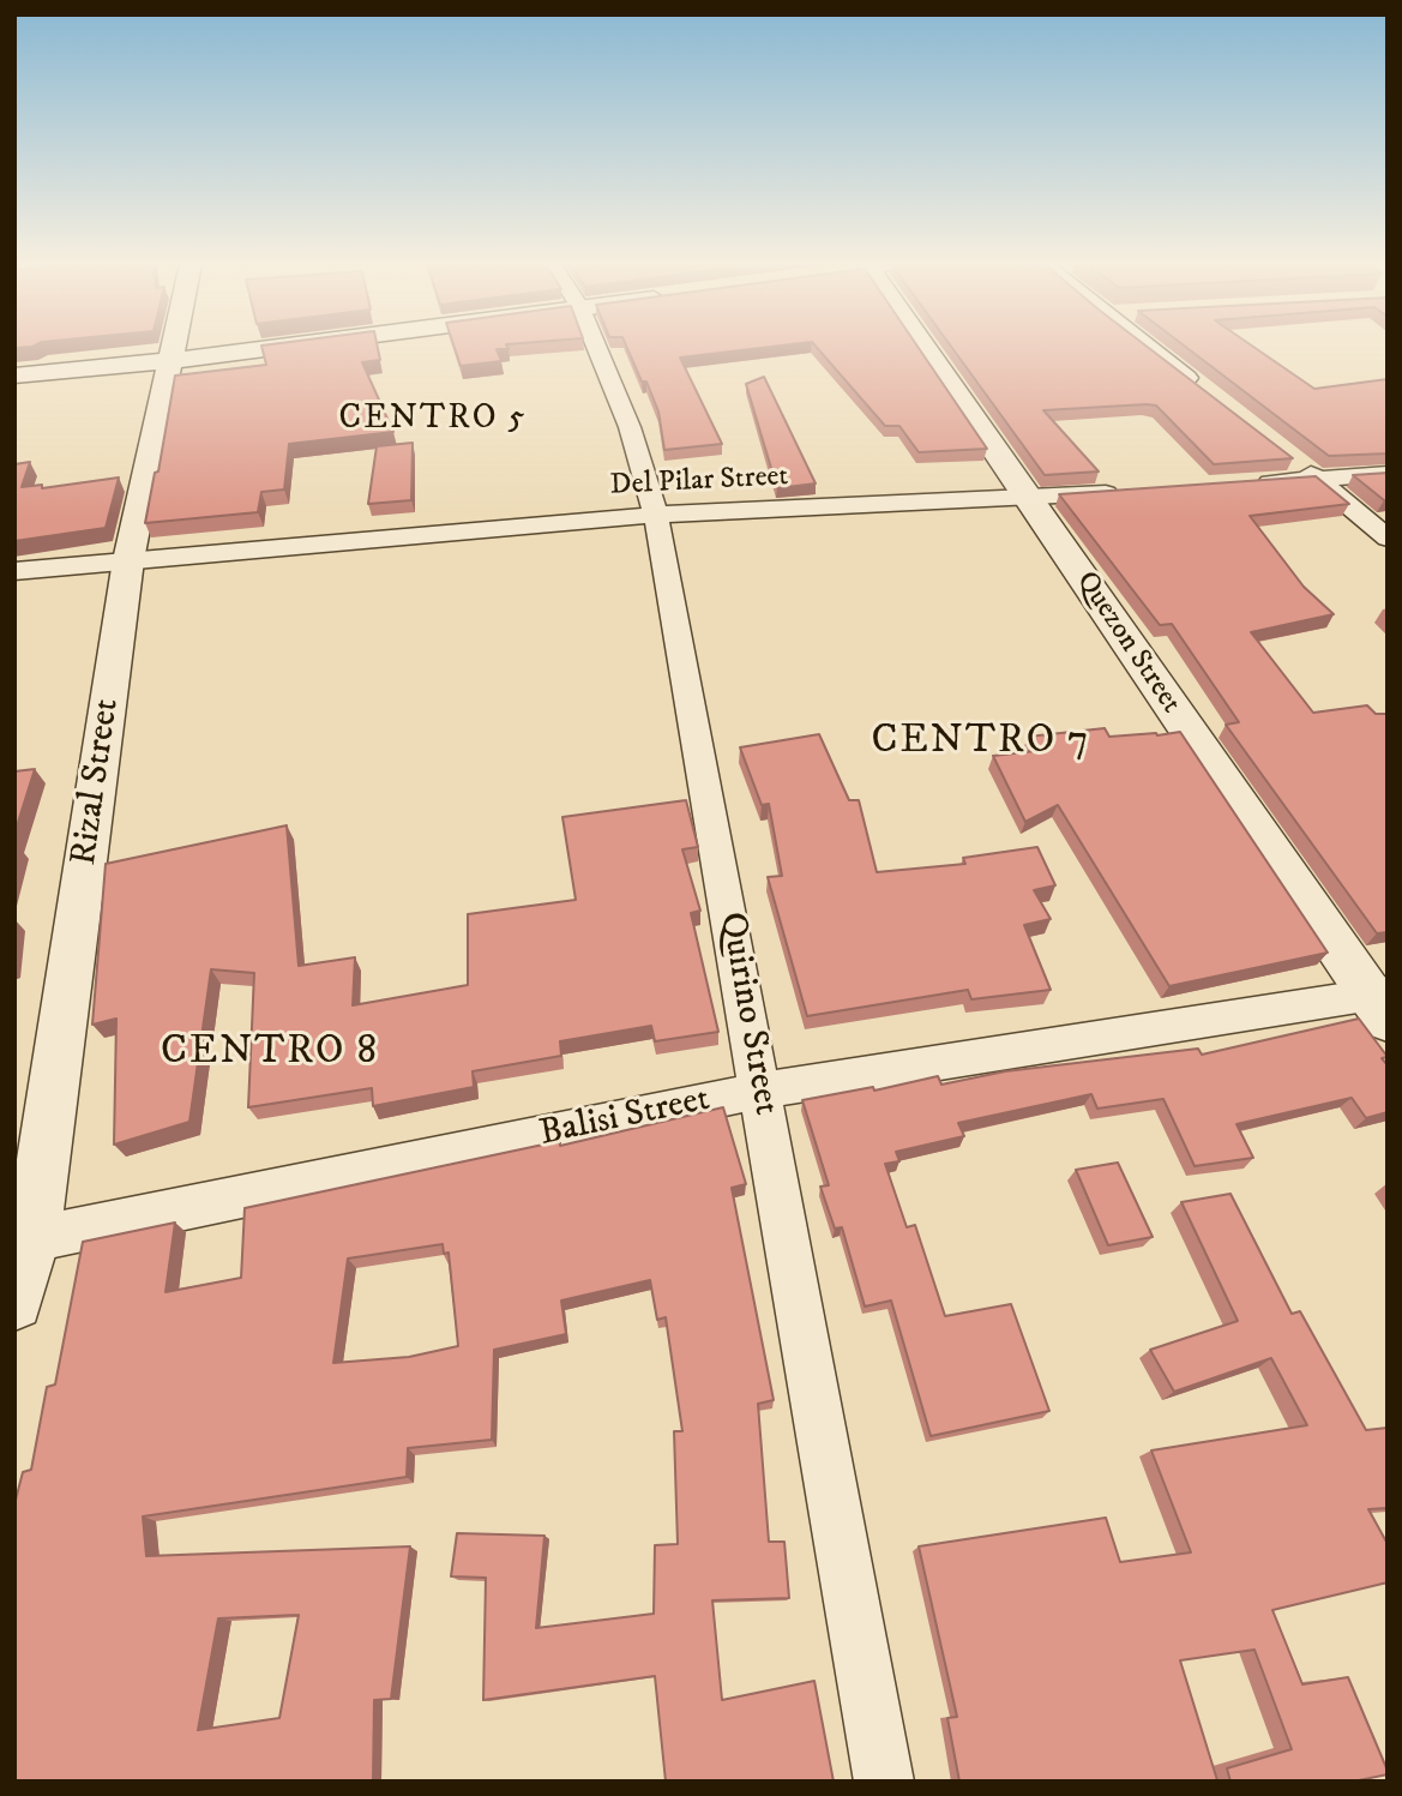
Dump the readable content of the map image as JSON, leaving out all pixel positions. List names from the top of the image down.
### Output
{
  "streets": {
    "street": [
      "Del Pilar Street",
      "Quezon Street",
      "Rizal Street",
      "Quirino Street",
      "Balisi Street"
    ]
  },
  "crossings": [
    ["Del Pilar Street", "Quezon Street"],
    ["Del Pilar Street", "Rizal Street"],
    ["Del Pilar Street", "Quirino Street"],
    ["Quezon Street", "Balisi Street"],
    ["Rizal Street", "Balisi Street"],
    ["Quirino Street", "Balisi Street"]
  ],
  "districts": ["CENTRO 5", "CENTRO 7", "CENTRO 8"]
}
